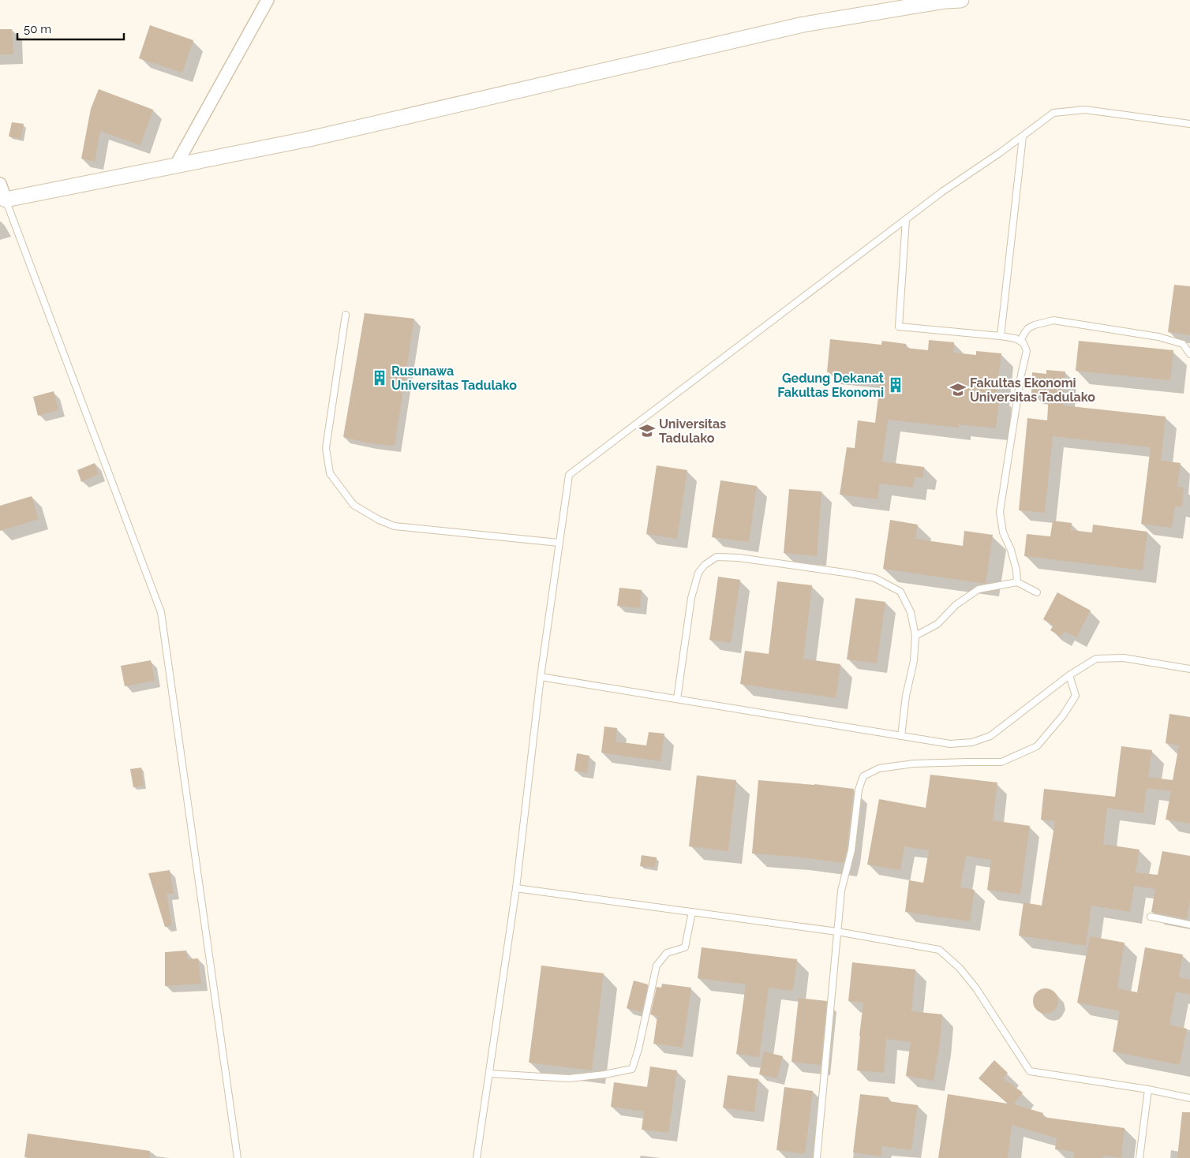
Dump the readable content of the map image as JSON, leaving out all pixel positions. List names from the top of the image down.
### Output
{
  "places": {
    "building": ["Rusunawa Universitas Tadulako", "Gedung Dekanat Fakultas Ekonomi"],
    "school or university": ["Fakultas Ekonomi Universitas Tadulako", "Universitas Tadulako"]
  },
  "scale_bar": "50 m"
}
